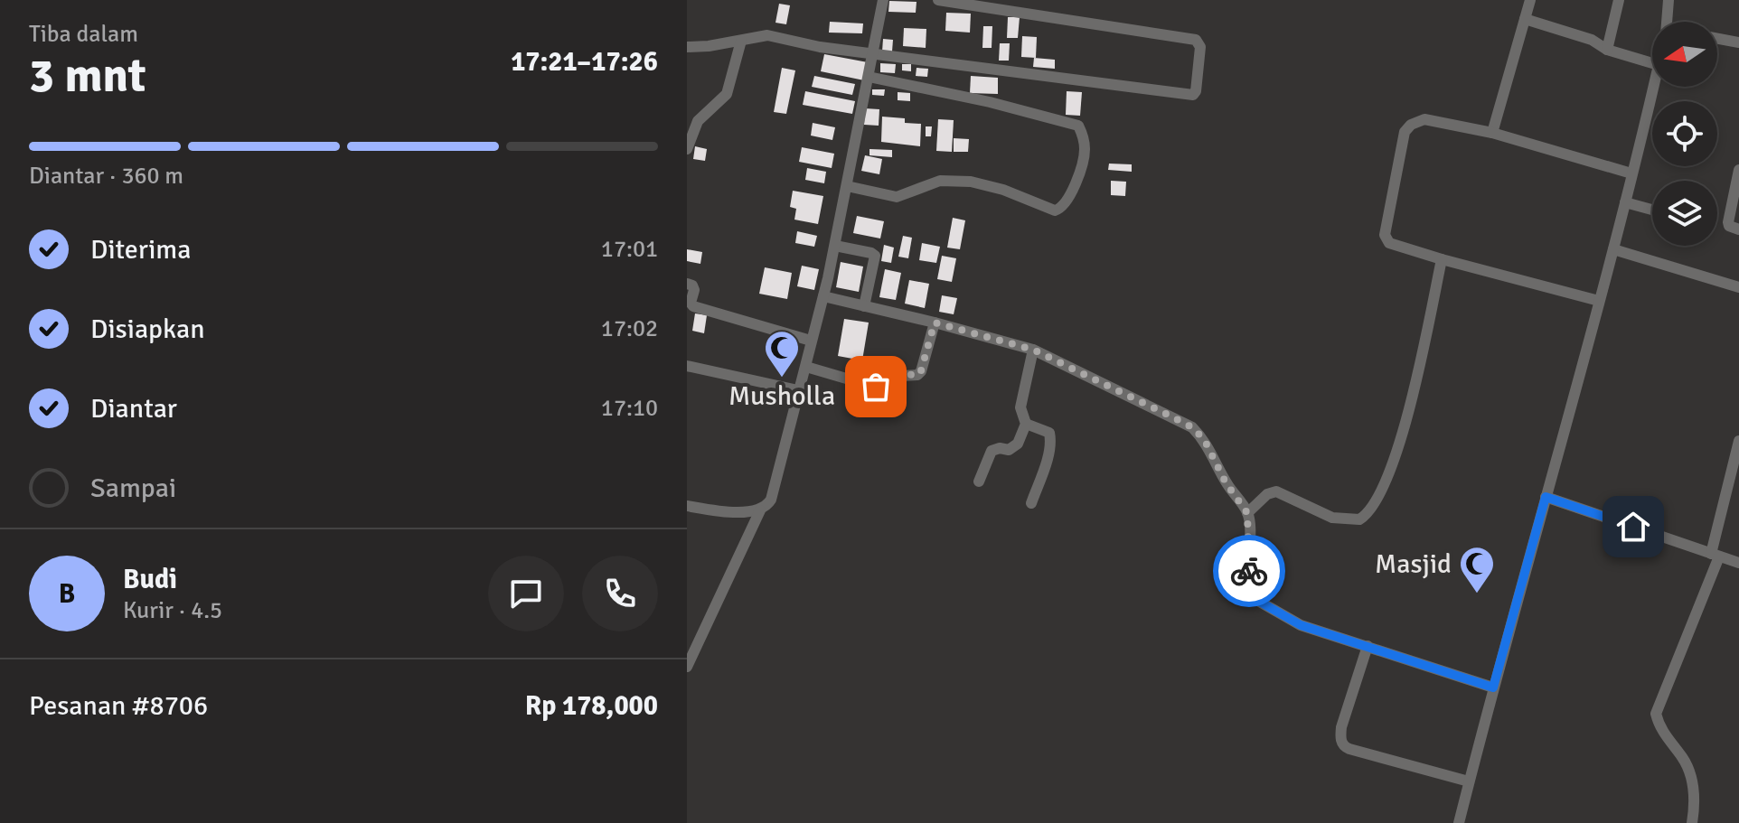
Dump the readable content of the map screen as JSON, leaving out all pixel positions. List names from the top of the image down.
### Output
{
  "places": {
    "mosque": ["Musholla", "Masjid"]
  },
  "north": "left",
  "page": {
    "heading": ["3 mnt", "Tiba dalam", "17:21–17:26"],
    "panel": [
      "Budi",
      "Kurir · 4.5",
      "Pesanan #8706",
      "Rp 178,000"
    ],
    "bar": "Diantar · 360 m",
    "list": [
      ["Diterima", "17:01"],
      ["Disiapkan", "17:02"],
      ["Diantar", "17:10"],
      "Sampai"
    ],
    "round": "B"
  }
}
